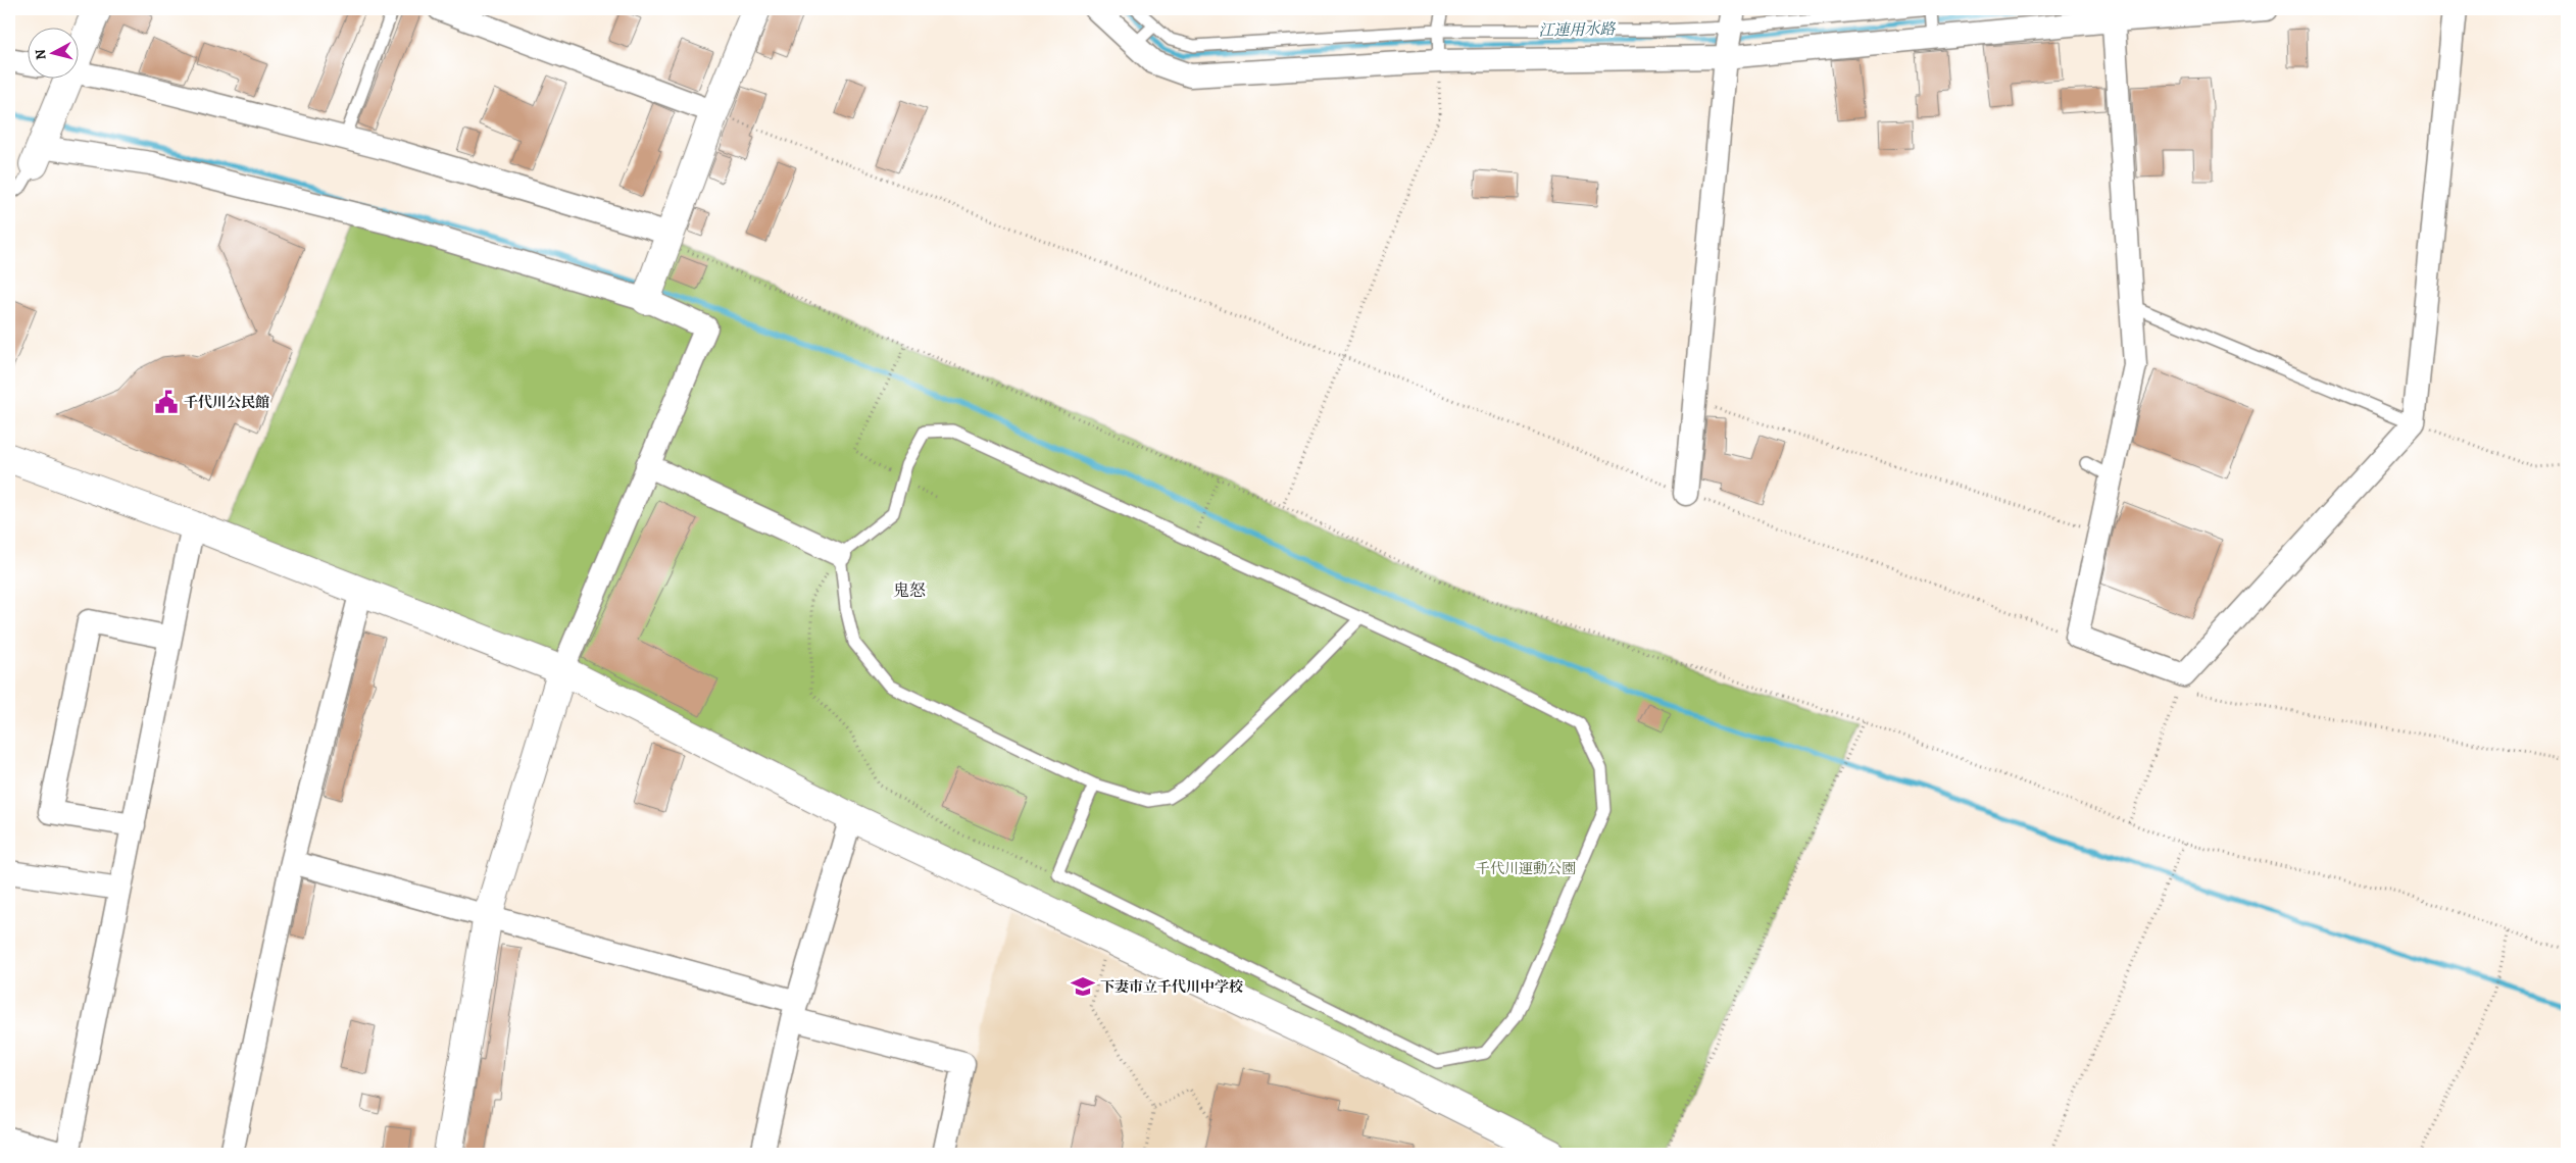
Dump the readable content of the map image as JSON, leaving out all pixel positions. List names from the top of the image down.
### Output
{
  "districts": ["鬼怒"],
  "water": ["江連用水路"],
  "parks": ["千代川運動公園"],
  "places": {
    "public building": ["千代川公民館"],
    "school or university": ["下妻市立千代川中学校"]
  },
  "north": "left"
}
